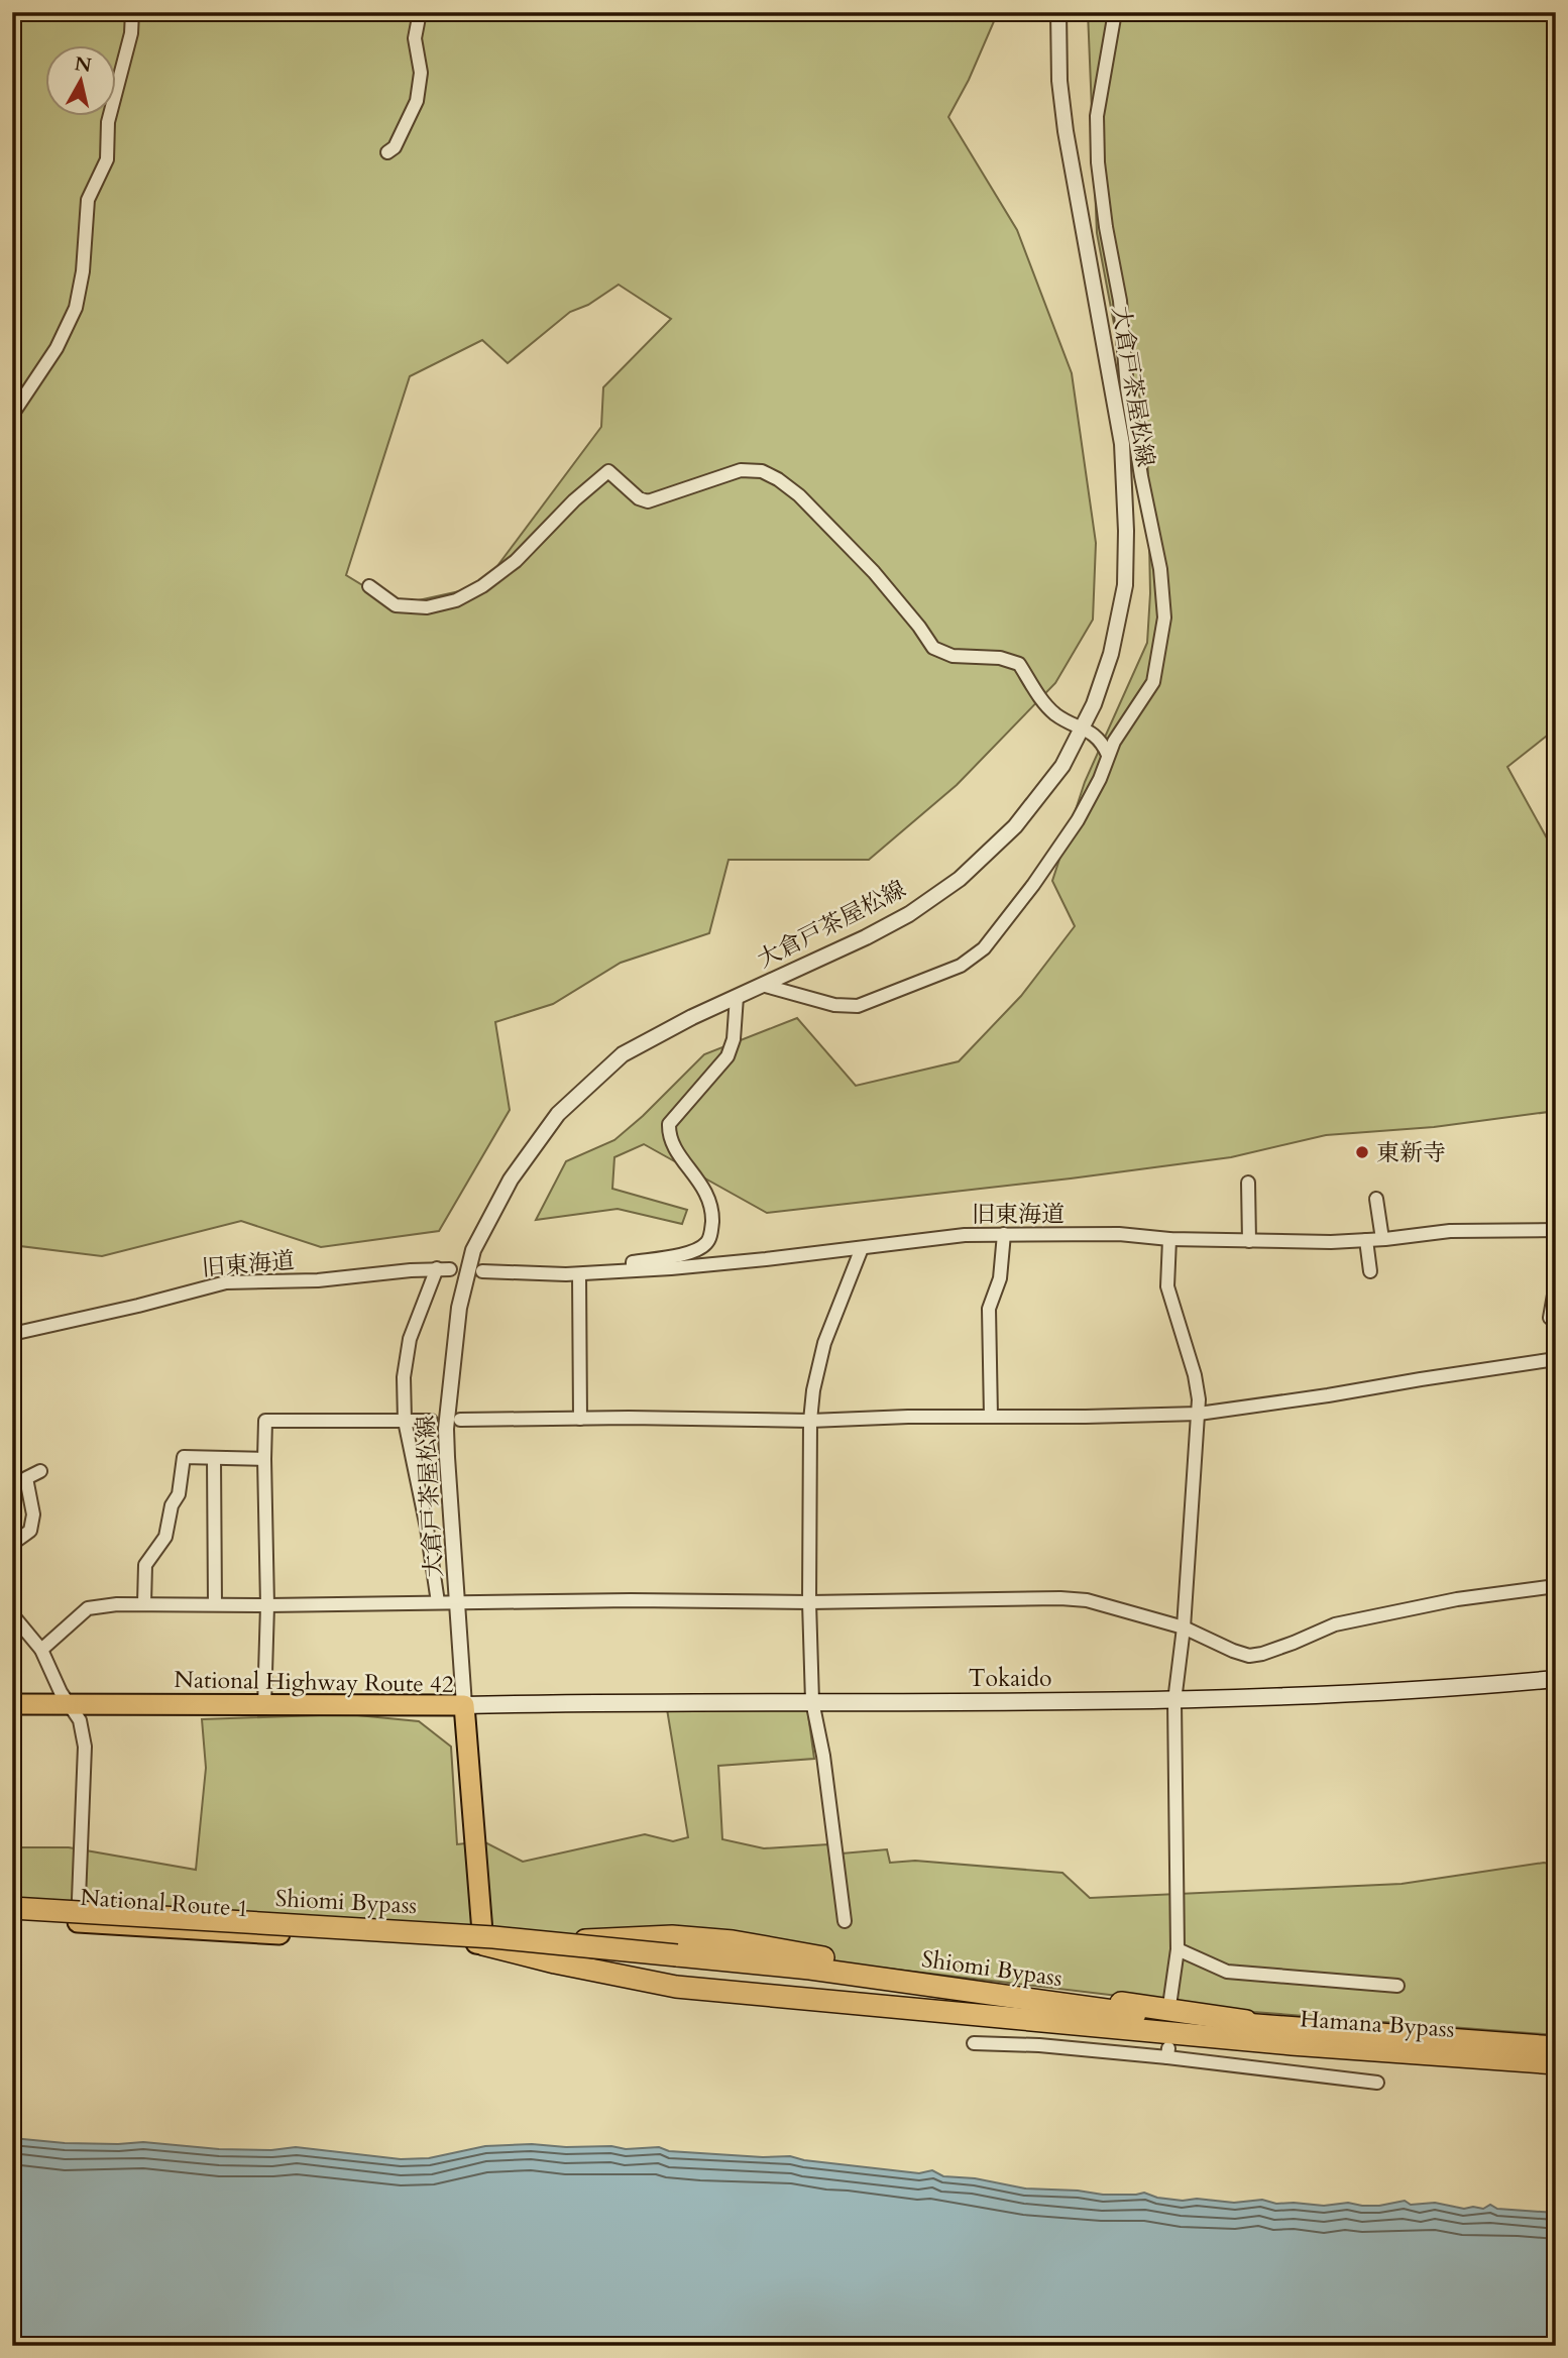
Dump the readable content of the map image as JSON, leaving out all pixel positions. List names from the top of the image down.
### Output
{
  "streets": {
    "highway": [
      "National Highway Route 42",
      "Shiomi Bypass",
      "National Route 1",
      "Hamana Bypass"
    ],
    "main road": ["Tokaido"],
    "street": ["大倉戸茶屋松線", "旧東海道"]
  },
  "crossings": [
    ["大倉戸茶屋松線", "Tokaido"],
    ["大倉戸茶屋松線", "National Highway Route 42"],
    ["Tokaido", "National Highway Route 42"],
    ["National Highway Route 42", "National Route 1"],
    ["Shiomi Bypass", "Hamana Bypass"]
  ],
  "places": ["東新寺"],
  "north": "top"
}
